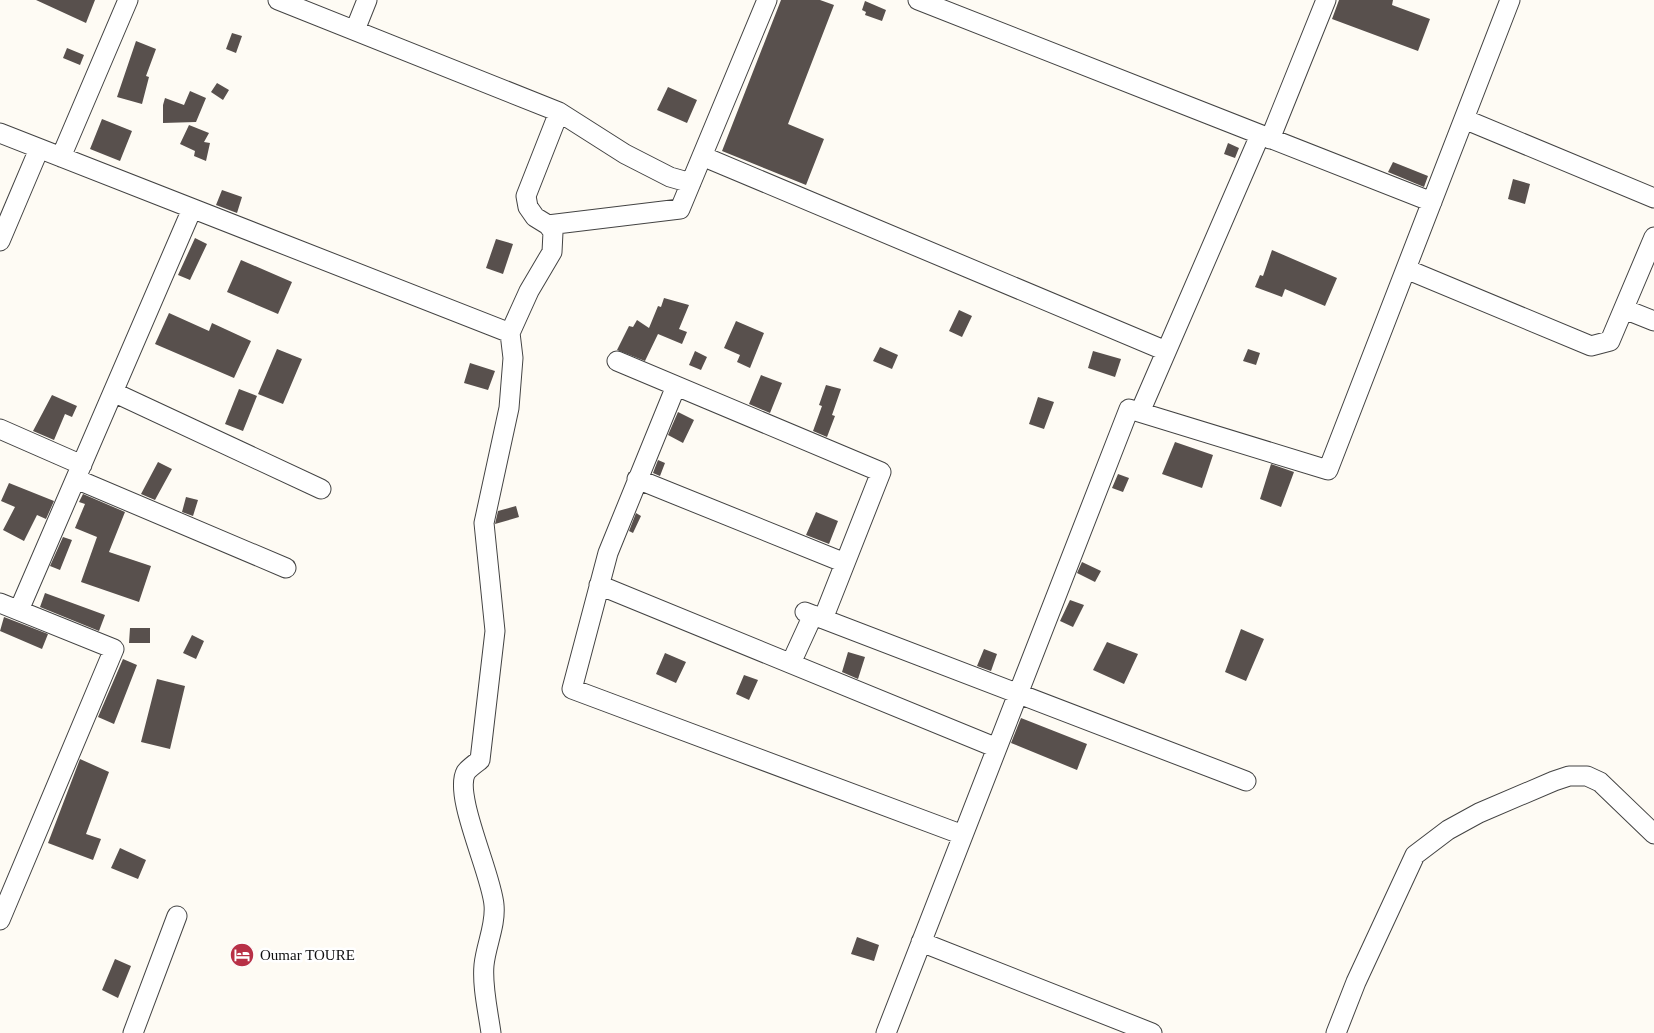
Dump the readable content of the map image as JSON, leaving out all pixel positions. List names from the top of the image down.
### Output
{
  "places": {
    "hotel": ["Oumar TOURE"]
  }
}
